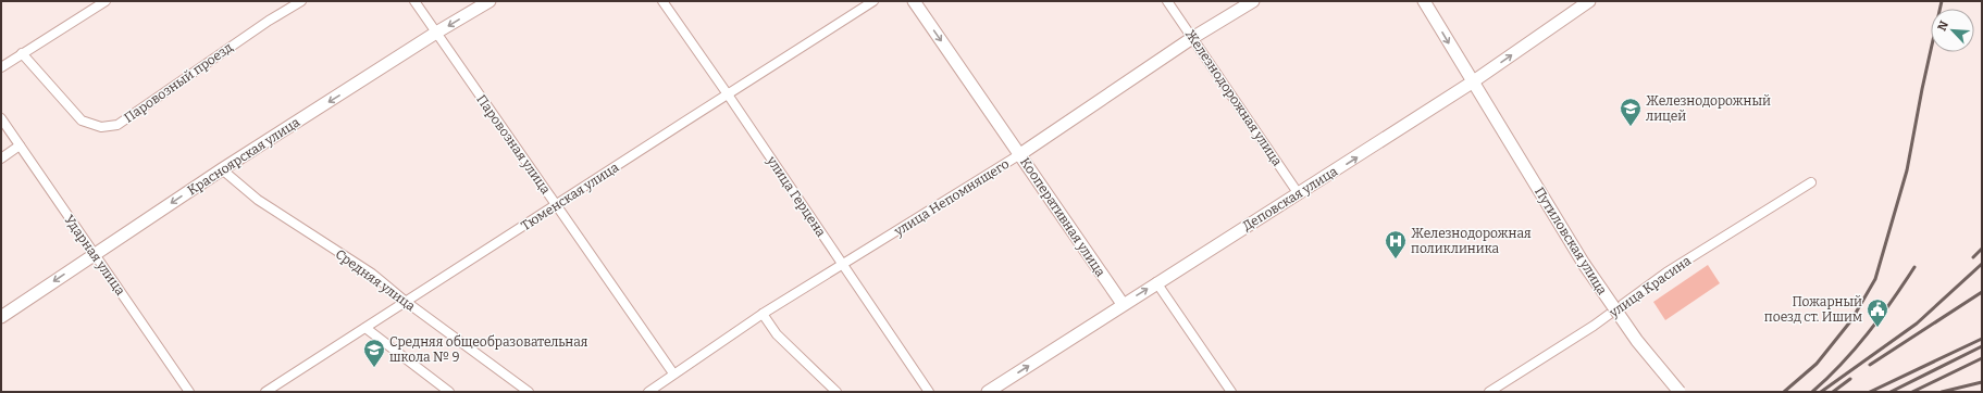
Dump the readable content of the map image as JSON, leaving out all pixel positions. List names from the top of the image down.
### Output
{
  "streets": {
    "main road": [
      "Красноярская улица",
      "улица Непомнящего",
      "Деповская улица",
      "Кооперативная улица",
      "Путиловская улица"
    ],
    "street": [
      "Паровозный проезд",
      "Железнодорожная улица",
      "Паровозная улица",
      "Тюменская улица",
      "улица Герцена",
      "Ударная улица",
      "Средняя улица",
      "улица Красина"
    ]
  },
  "crossings": [
    ["Железнодорожная улица", "улица Непомнящего"],
    ["Железнодорожная улица", "Деповская улица"],
    ["Паровозная улица", "Красноярская улица"],
    ["Паровозная улица", "Тюменская улица"],
    ["Паровозная улица", "улица Непомнящего"],
    ["Красноярская улица", "Ударная улица"],
    ["Красноярская улица", "Средняя улица"],
    ["Тюменская улица", "улица Герцена"],
    ["Тюменская улица", "Средняя улица"],
    ["улица Герцена", "улица Непомнящего"],
    ["улица Непомнящего", "Кооперативная улица"],
    ["Деповская улица", "Кооперативная улица"],
    ["Деповская улица", "Путиловская улица"]
  ],
  "one_way": ["Красноярская улица", "Деповская улица", "Кооперативная улица"],
  "places": {
    "school or university": ["Железнодорожный лицей", "Средняя общеобразовательная школа № 9"],
    "hospital": ["Железнодорожная поликлиника"],
    "public building": ["Пожарный поезд ст. Ишим"]
  },
  "north": "top left"
}
